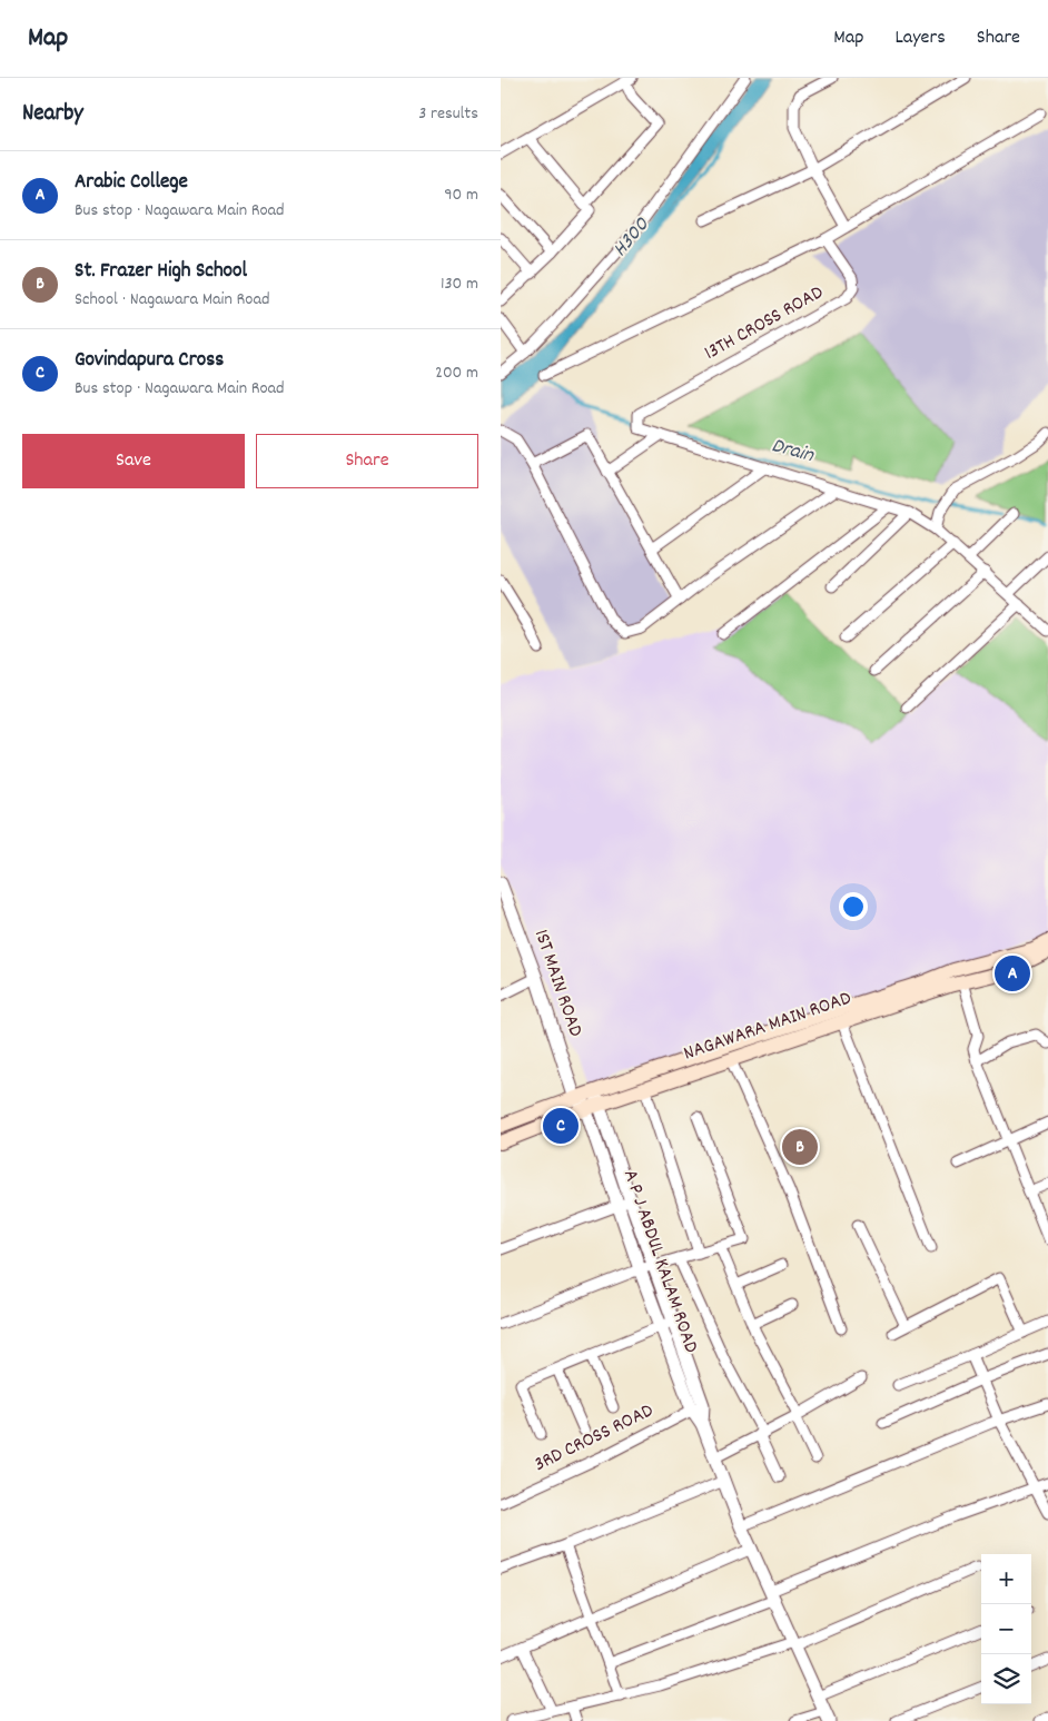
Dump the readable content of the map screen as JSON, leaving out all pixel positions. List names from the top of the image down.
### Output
{
  "streets": {
    "main road": ["NAGAWARA MAIN ROAD"],
    "street": [
      "13TH CROSS ROAD",
      "1ST MAIN ROAD",
      "A P J ABDUL KALAM ROAD",
      "3RD CROSS ROAD"
    ]
  },
  "crossings": [
    ["1ST MAIN ROAD", "NAGAWARA MAIN ROAD"],
    ["1ST MAIN ROAD", "A P J ABDUL KALAM ROAD"],
    ["NAGAWARA MAIN ROAD", "A P J ABDUL KALAM ROAD"],
    ["A P J ABDUL KALAM ROAD", "3RD CROSS ROAD"]
  ],
  "water": ["H300", "Drain"],
  "page": {
    "header": "Map",
    "nav": ["Map", "Layers", "Share"],
    "heading": ["Nearby", "3 results"],
    "list": [
      {
        "mark": "A",
        "name": "Arabic College",
        "note": "Bus stop · Nagawara Main Road",
        "value": "90 m"
      },
      {
        "mark": "B",
        "name": "St. Frazer High School",
        "note": "School · Nagawara Main Road",
        "value": "130 m"
      },
      {
        "mark": "C",
        "name": "Govindapura Cross",
        "note": "Bus stop · Nagawara Main Road",
        "value": "200 m"
      }
    ],
    "buttons": ["Save", "Share"],
    "pins": ["A", "C", "B"],
    "map_buttons": ["+", "−"]
  }
}
